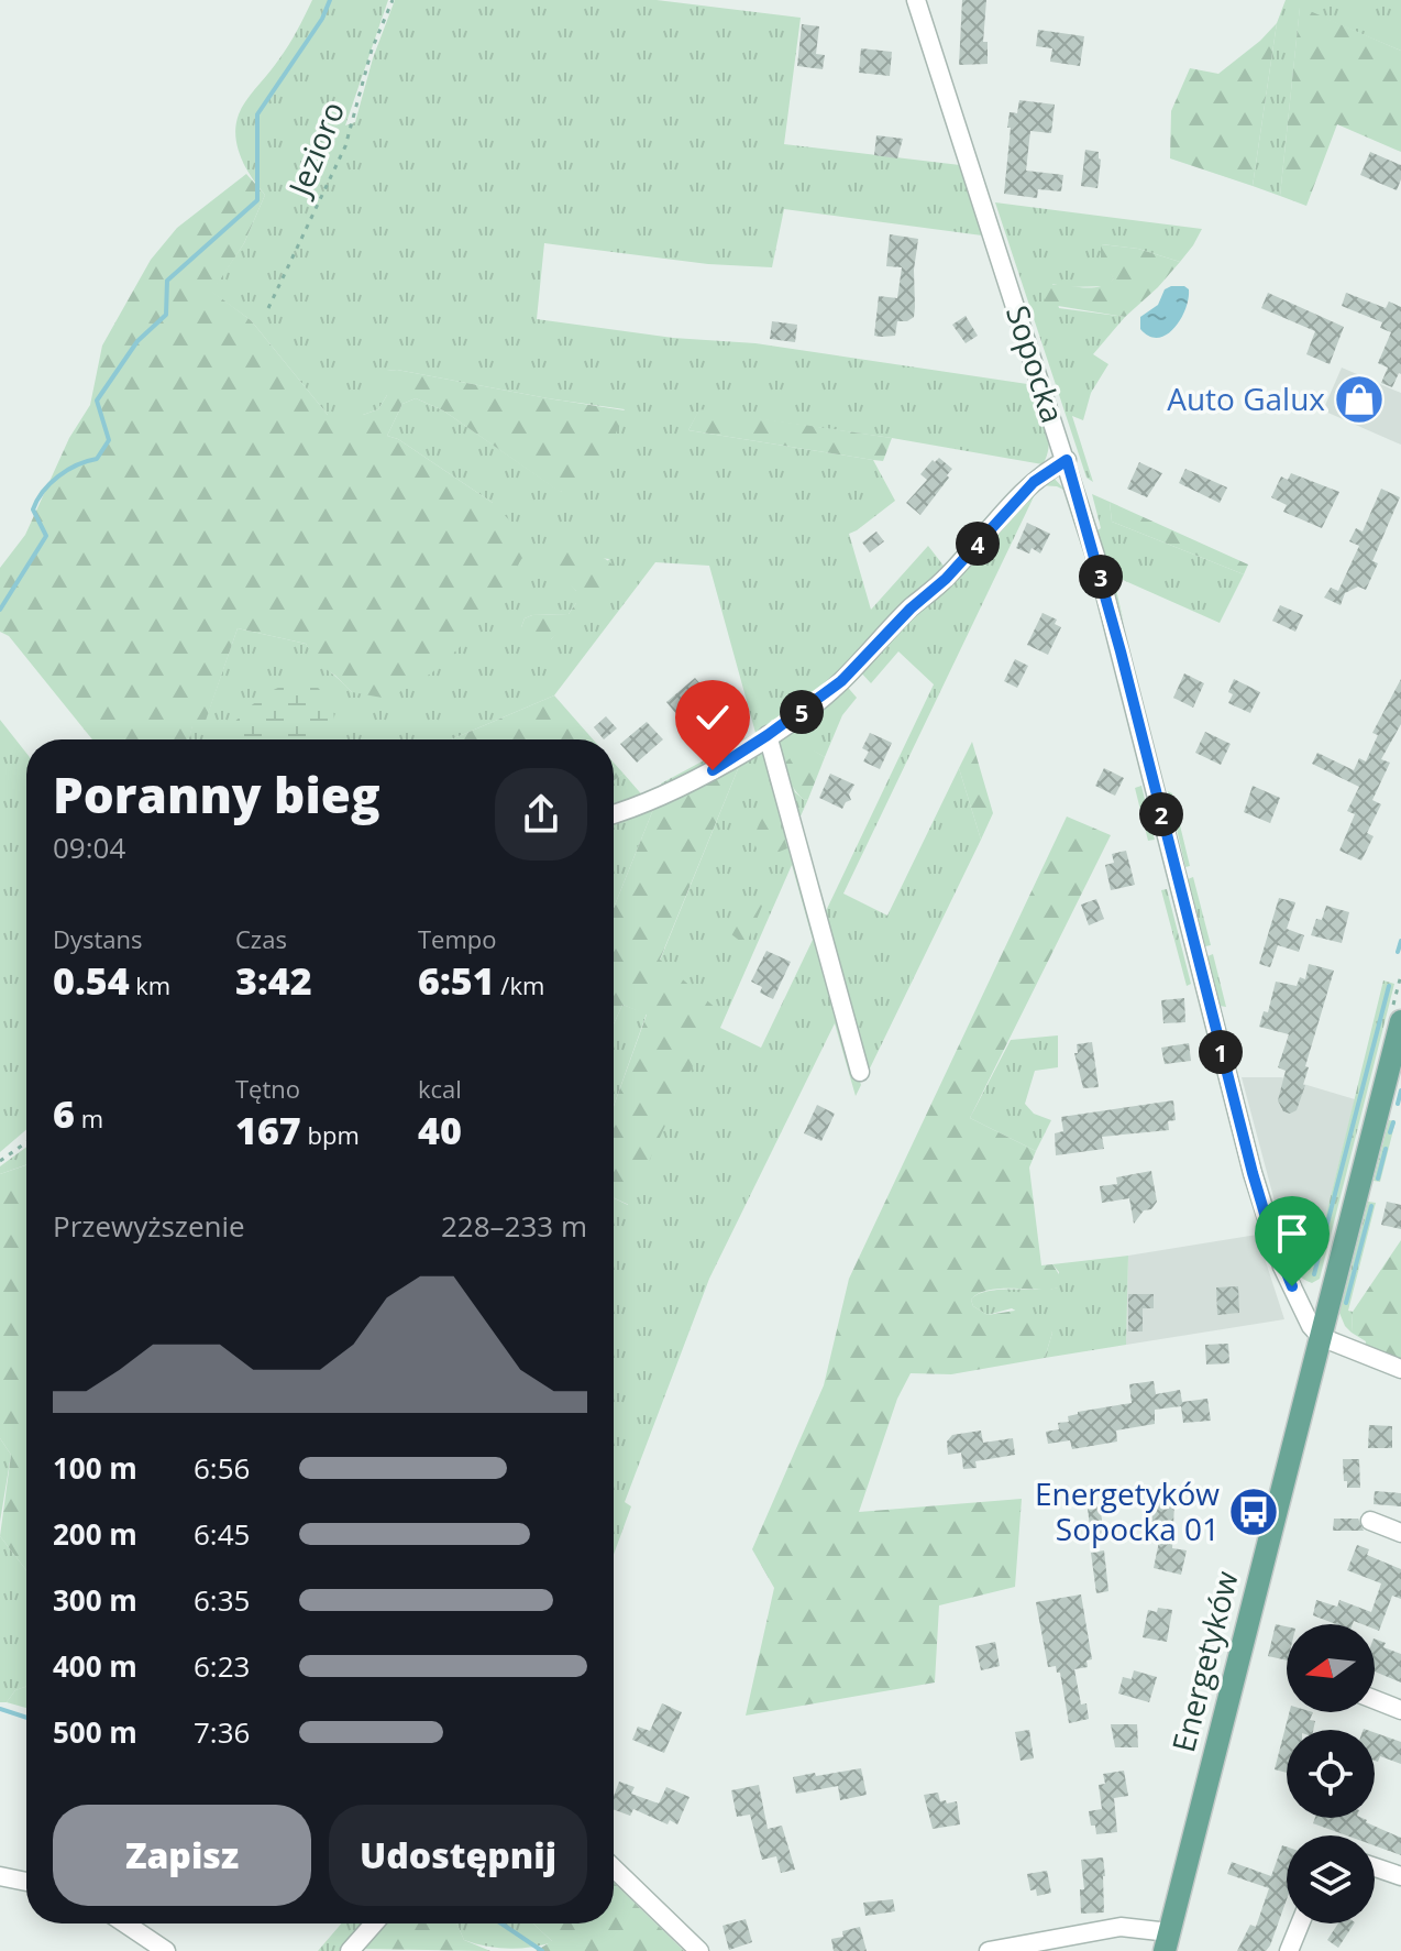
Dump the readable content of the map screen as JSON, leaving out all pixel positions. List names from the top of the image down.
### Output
{
  "streets": {
    "main road": ["Energetyków"],
    "street": ["Sopocka"],
    "path": ["Jezioro"]
  },
  "crossings": [
    ["Sopocka", "Energetyków"]
  ],
  "places": {
    "shop": ["Auto Galux"],
    "bus stop": ["Energetyków Sopocka 01"]
  },
  "north": "left",
  "page": {
    "pins": [
      "4",
      "3",
      "5",
      "2",
      "1"
    ],
    "heading": ["Poranny bieg", "09:04"],
    "stats": [
      ["Dystans", "0.54 km"],
      ["Czas", "3:42"],
      ["Tempo", "6:51 /km"],
      ["6 m"],
      ["Tętno", "167 bpm"],
      ["kcal", "40"]
    ],
    "chart": ["Przewyższenie", "228–233 m"],
    "list": [
      {
        "name": "100 m",
        "note": "6:56"
      },
      {
        "name": "200 m",
        "note": "6:45"
      },
      {
        "name": "300 m",
        "note": "6:35"
      },
      {
        "name": "400 m",
        "note": "6:23"
      },
      {
        "name": "500 m",
        "note": "7:36"
      }
    ],
    "buttons": ["Zapisz", "Udostępnij"]
  }
}
